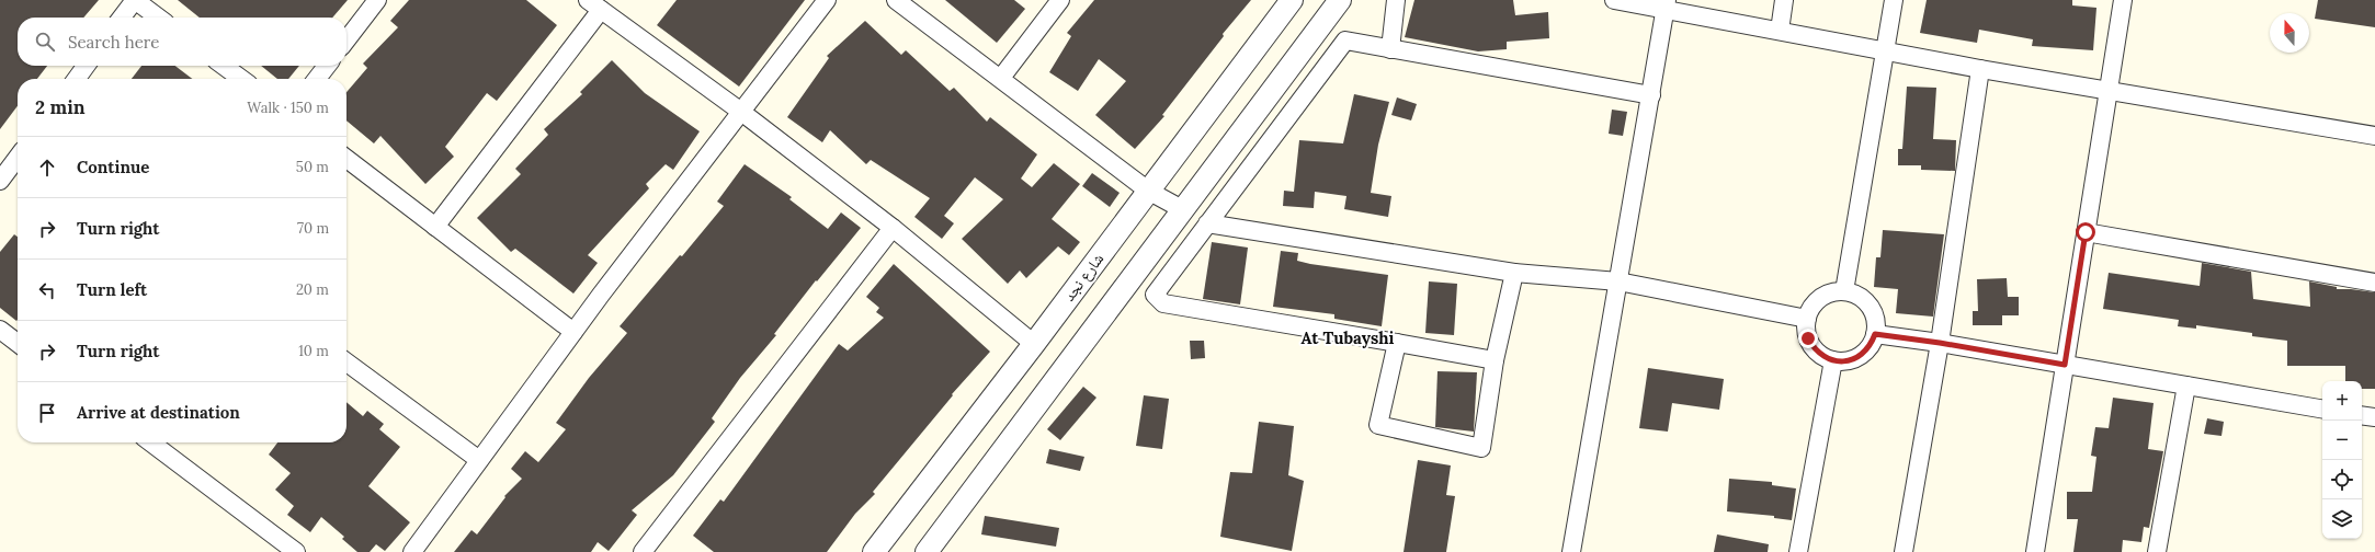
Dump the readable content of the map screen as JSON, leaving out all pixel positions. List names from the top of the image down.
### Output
{
  "streets": {
    "street": ["شارع نجد"]
  },
  "districts": ["At Tubayshi"],
  "north": "top",
  "page": {
    "search": "Search here",
    "heading": ["2 min", "Walk · 150 m"],
    "list": [
      ["Continue", "50 m"],
      ["Turn right", "70 m"],
      ["Turn left", "20 m"],
      ["Turn right", "10 m"],
      "Arrive at destination"
    ],
    "map_buttons": ["+", "−"]
  }
}
